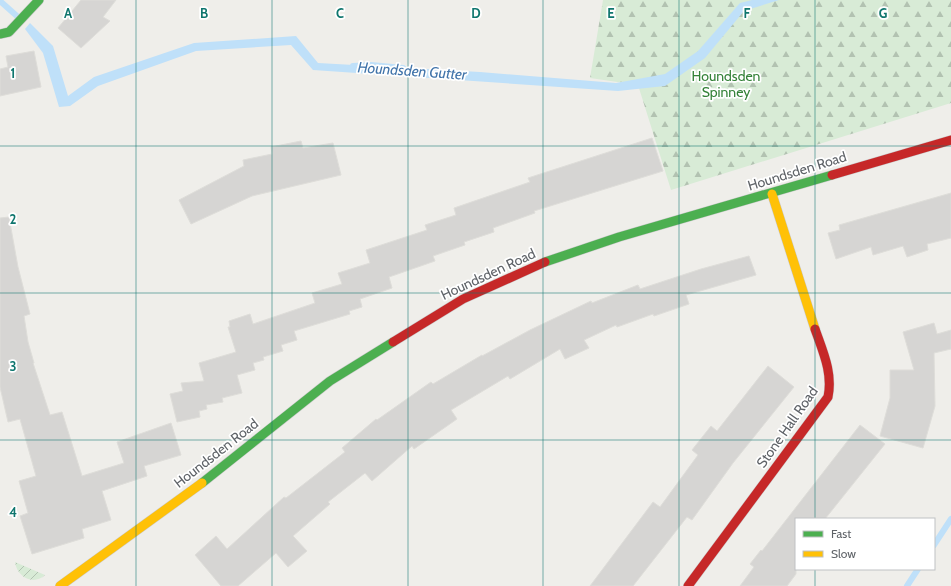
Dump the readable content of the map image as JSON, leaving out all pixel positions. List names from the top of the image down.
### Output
{
  "streets": {
    "street": ["Houndsden Road", "Stone Hall Road"]
  },
  "crossings": [
    ["Houndsden Road", "Stone Hall Road"]
  ],
  "water": ["Houndsden Gutter"],
  "parks": ["Houndsden Spinney"],
  "legend": ["Fast", "Slow"],
  "grid": {
    "columns": [
      "A",
      "B",
      "C",
      "D",
      "E",
      "F",
      "G"
    ],
    "rows": [
      "1",
      "2",
      "3",
      "4"
    ]
  }
}
